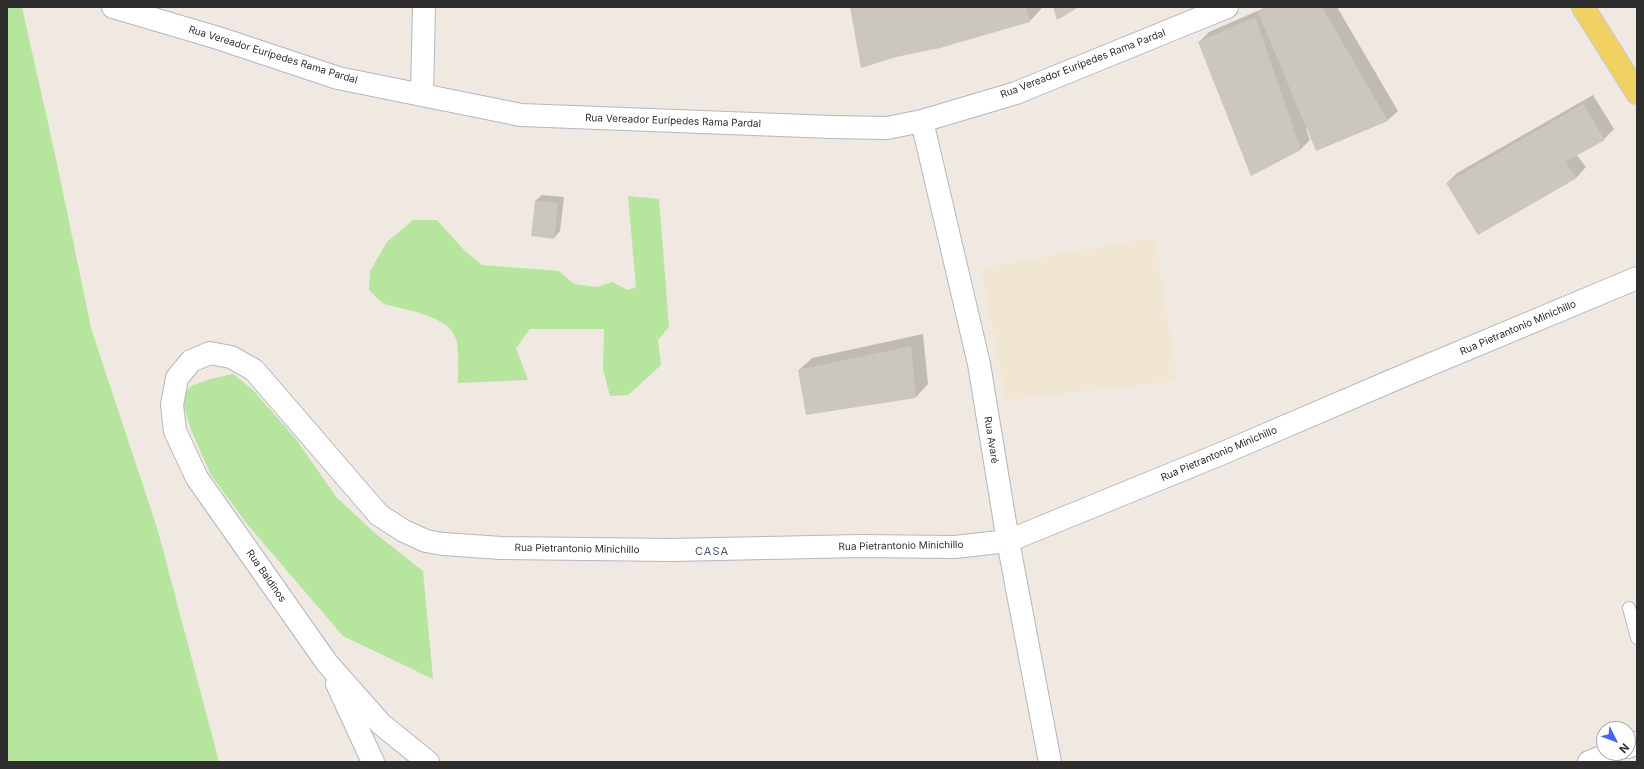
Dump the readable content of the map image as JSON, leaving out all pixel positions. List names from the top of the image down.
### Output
{
  "streets": {
    "street": [
      "Rua Vereador Eurípedes Rama Pardal",
      "Rua Pietrantonio Minichillo",
      "Rua Avaré",
      "Rua Baldinos"
    ]
  },
  "crossings": [
    ["Rua Vereador Eurípedes Rama Pardal", "Rua Avaré"],
    ["Rua Pietrantonio Minichillo", "Rua Avaré"],
    ["Rua Pietrantonio Minichillo", "Rua Baldinos"]
  ],
  "districts": ["CASA"],
  "north": "bottom right"
}
